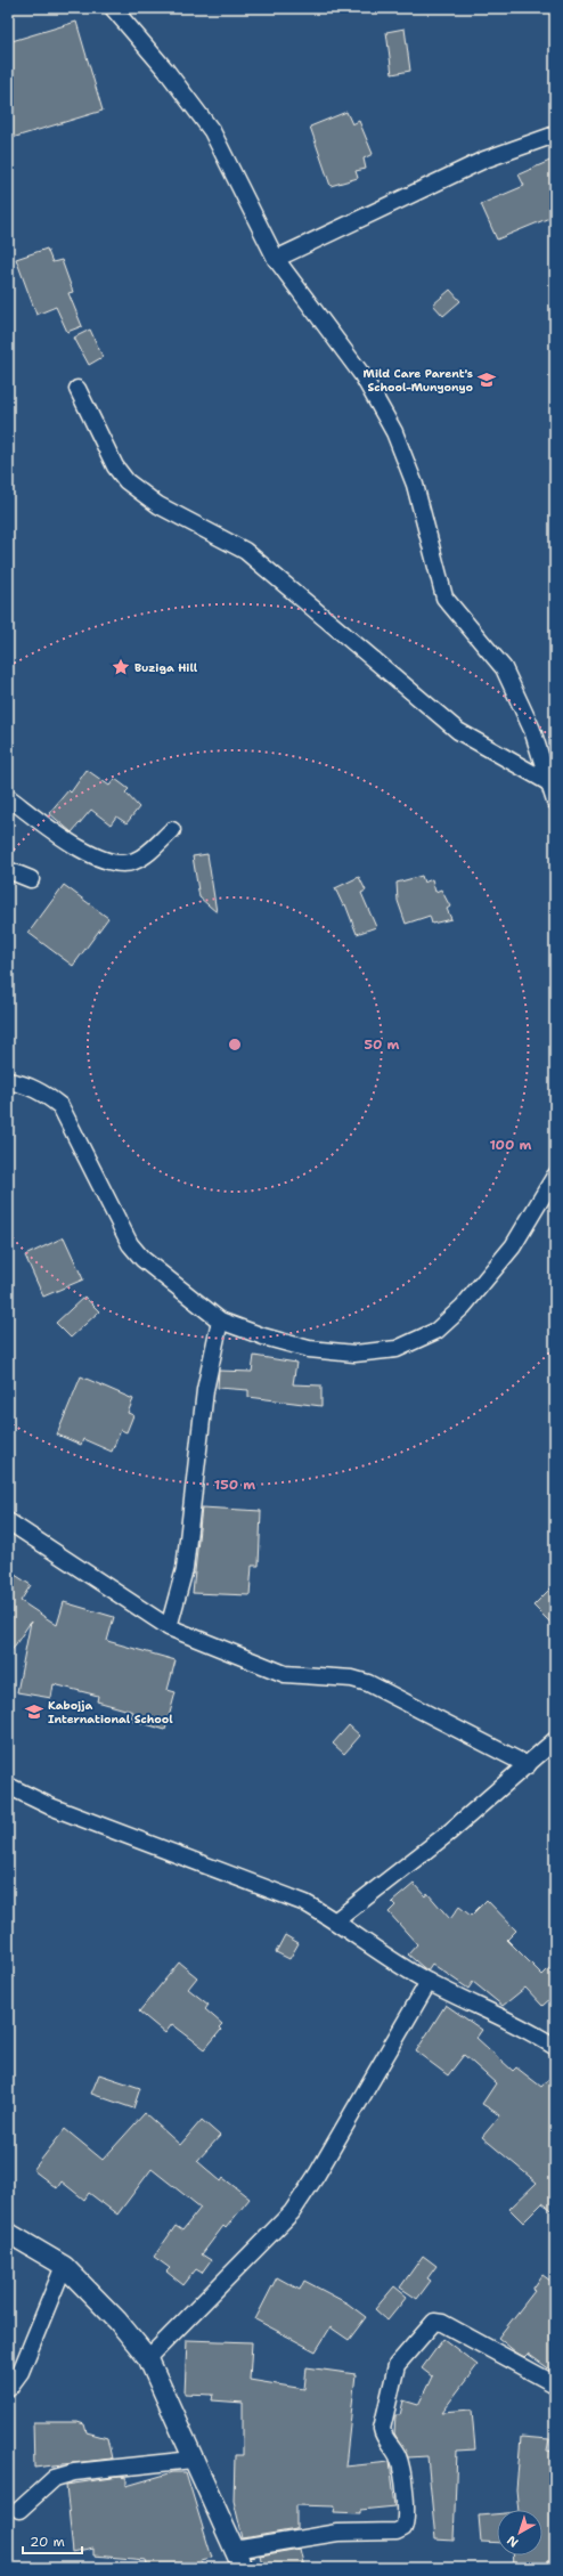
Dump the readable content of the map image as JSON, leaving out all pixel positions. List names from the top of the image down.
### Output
{
  "places": {
    "school or university": ["Mild Care Parent's School-Munyonyo", "Kabojja International School"],
    "place": ["Buziga Hill"]
  },
  "scale_bar": "20 m",
  "north": "bottom left",
  "rings": ["50 m", "100 m", "150 m"]
}
